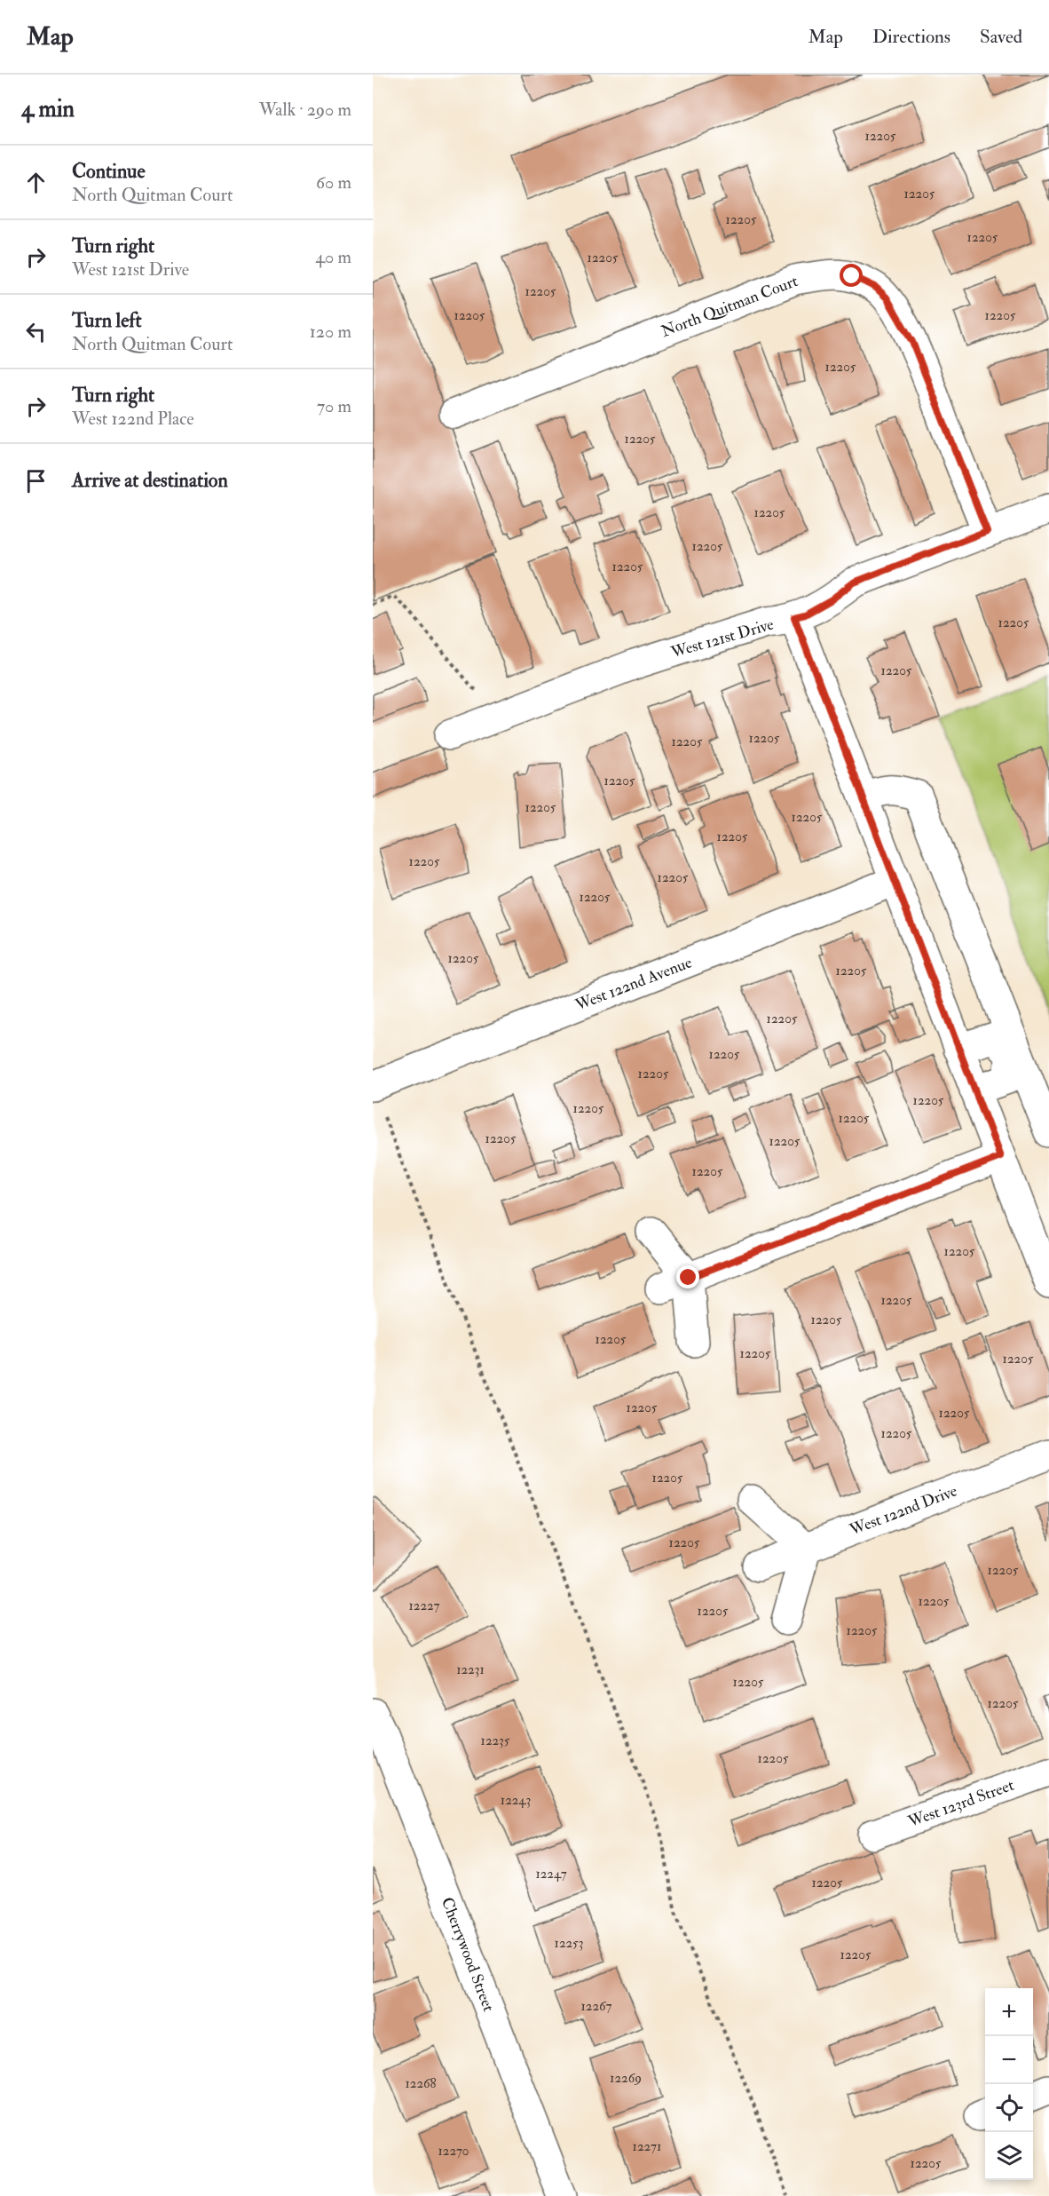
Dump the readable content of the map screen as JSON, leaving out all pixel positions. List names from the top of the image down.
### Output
{
  "streets": {
    "street": [
      "North Quitman Court",
      "West 121st Drive",
      "West 122nd Avenue",
      "West 122nd Drive",
      "West 123rd Street",
      "Cherrywood Street"
    ]
  },
  "crossings": [
    ["North Quitman Court", "West 121st Drive"]
  ],
  "house_numbers": [
    "12205",
    "12205",
    "12205",
    "12205",
    "12205",
    "12205",
    "12205",
    "12205",
    "12205",
    "12205",
    "12205",
    "12205",
    "12205",
    "12205",
    "12205",
    "12205",
    "12205",
    "12205",
    "12205",
    "12205",
    "12205",
    "12205",
    "12205",
    "12205",
    "12205",
    "12205",
    "12205",
    "12205",
    "12205",
    "12205",
    "12205",
    "12205",
    "12205",
    "12205",
    "12205",
    "12205",
    "12205",
    "12205",
    "12205",
    "12205",
    "12205",
    "12205",
    "12205",
    "12205",
    "12205",
    "12205",
    "12205",
    "12205",
    "12227",
    "12205",
    "12205",
    "12231",
    "12205",
    "12205",
    "12235",
    "12205",
    "12243",
    "12247",
    "12205",
    "12253",
    "12205",
    "12267",
    "12269",
    "12268",
    "12271",
    "12270",
    "12205"
  ],
  "page": {
    "header": "Map",
    "nav": ["Map", "Directions", "Saved"],
    "heading": ["4 min", "Walk · 290 m"],
    "list": [
      ["Continue", "North Quitman Court", "60 m"],
      ["Turn right", "West 121st Drive", "40 m"],
      ["Turn left", "North Quitman Court", "120 m"],
      ["Turn right", "West 122nd Place", "70 m"],
      "Arrive at destination"
    ],
    "map_buttons": ["+", "−"]
  }
}
